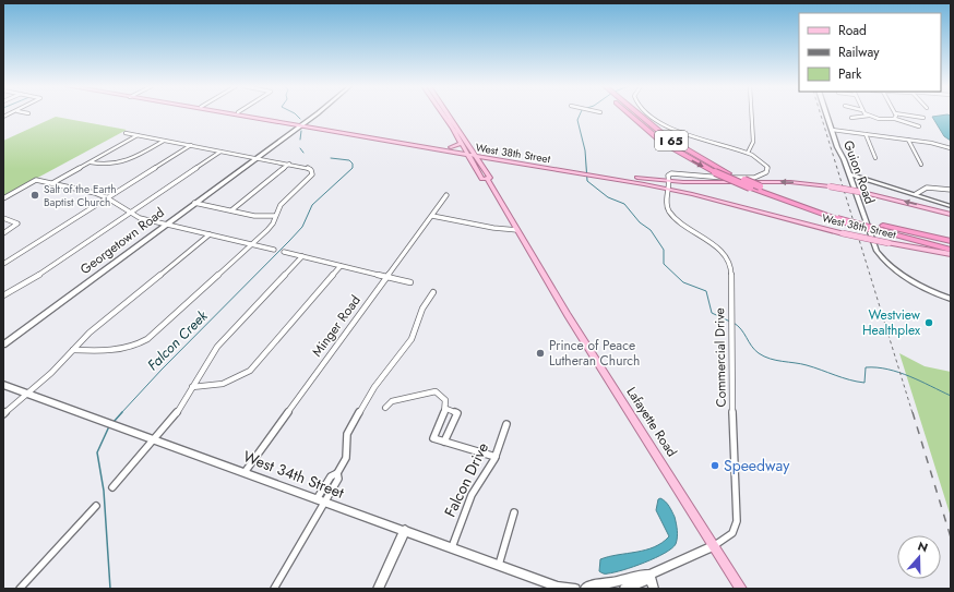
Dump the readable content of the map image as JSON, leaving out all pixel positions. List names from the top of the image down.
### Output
{
  "streets": {
    "highway": ["I 65"],
    "main road": ["West 38th Street", "Lafayette Road"],
    "street": [
      "Guion Road",
      "Georgetown Road",
      "Minger Road",
      "Commercial Drive",
      "West 34th Street",
      "Falcon Drive"
    ]
  },
  "crossings": [
    ["West 38th Street", "Georgetown Road"],
    ["West 38th Street", "Commercial Drive"],
    ["West 38th Street", "Lafayette Road"],
    ["Minger Road", "West 34th Street"],
    ["Commercial Drive", "Lafayette Road"],
    ["West 34th Street", "Falcon Drive"]
  ],
  "water": ["Falcon Creek"],
  "places": [
    "Salt of the Earth Baptist Church",
    "Westview Healthplex",
    "Prince of Peace Lutheran Church",
    "Speedway"
  ],
  "legend": ["Road", "Railway", "Park"],
  "north": "top"
}
